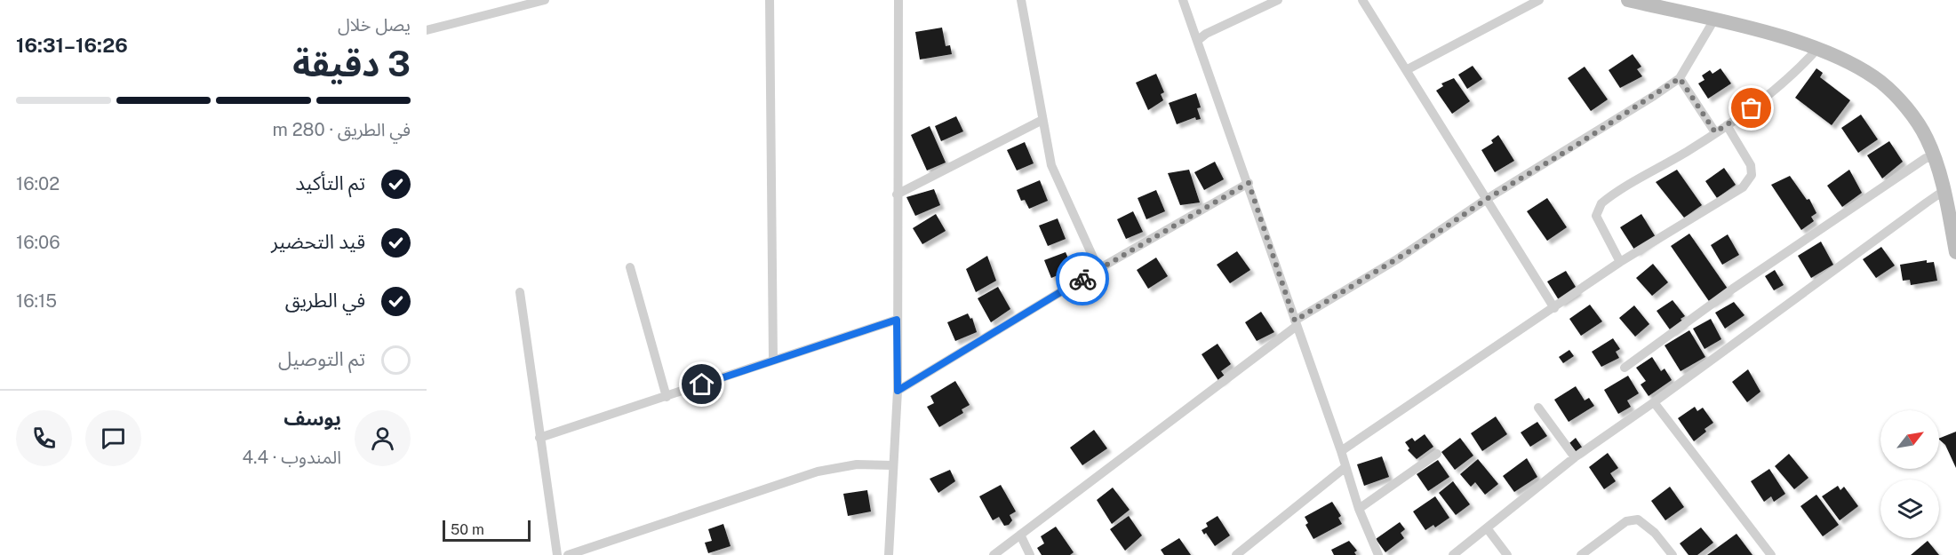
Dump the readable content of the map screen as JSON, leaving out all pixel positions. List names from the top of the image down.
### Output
{
  "scale_bar": "50 m",
  "north": "top right",
  "page": {
    "heading": ["3 دقيقة", "يصل خلال", "16:26–16:31"],
    "panel": ["يوسف", "المندوب · 4.4"],
    "bar": "في الطريق · 280 m",
    "list": [
      ["تم التأكيد", "16:02"],
      ["قيد التحضير", "16:06"],
      ["في الطريق", "16:15"],
      "تم التوصيل"
    ],
    "scale": "50 m"
  }
}
